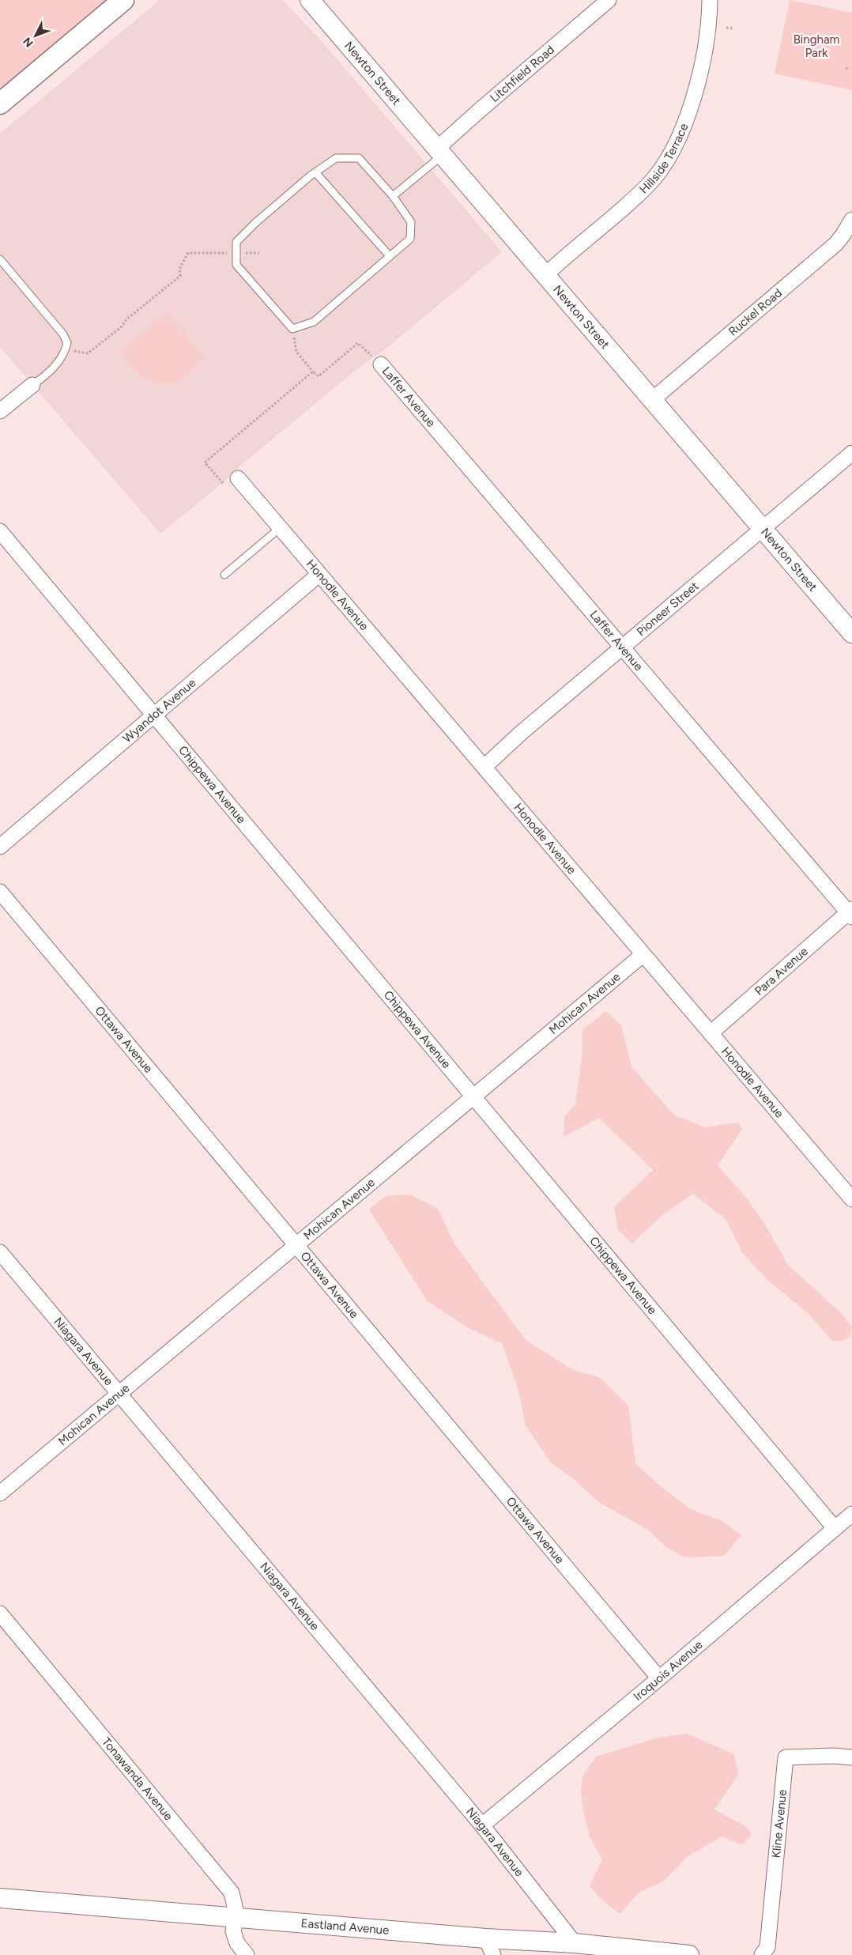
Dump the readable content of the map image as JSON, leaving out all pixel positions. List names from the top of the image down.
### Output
{
  "streets": {
    "street": [
      "Newton Street",
      "Litchfield Road",
      "Hillside Terrace",
      "Ruckel Road",
      "Laffer Avenue",
      "Honodle Avenue",
      "Pioneer Street",
      "Wyandot Avenue",
      "Chippewa Avenue",
      "Para Avenue",
      "Mohican Avenue",
      "Ottawa Avenue",
      "Niagara Avenue",
      "Iroquois Avenue",
      "Tonawanda Avenue",
      "Kline Avenue",
      "Eastland Avenue"
    ]
  },
  "crossings": [
    ["Newton Street", "Litchfield Road"],
    ["Newton Street", "Hillside Terrace"],
    ["Newton Street", "Ruckel Road"],
    ["Newton Street", "Pioneer Street"],
    ["Laffer Avenue", "Pioneer Street"],
    ["Laffer Avenue", "Para Avenue"],
    ["Honodle Avenue", "Pioneer Street"],
    ["Honodle Avenue", "Wyandot Avenue"],
    ["Honodle Avenue", "Para Avenue"],
    ["Honodle Avenue", "Mohican Avenue"],
    ["Wyandot Avenue", "Chippewa Avenue"],
    ["Chippewa Avenue", "Mohican Avenue"],
    ["Chippewa Avenue", "Iroquois Avenue"],
    ["Mohican Avenue", "Ottawa Avenue"],
    ["Mohican Avenue", "Niagara Avenue"],
    ["Ottawa Avenue", "Iroquois Avenue"],
    ["Niagara Avenue", "Iroquois Avenue"],
    ["Niagara Avenue", "Eastland Avenue"],
    ["Tonawanda Avenue", "Eastland Avenue"]
  ],
  "parks": ["Bingham Park"],
  "north": "bottom left"
}
